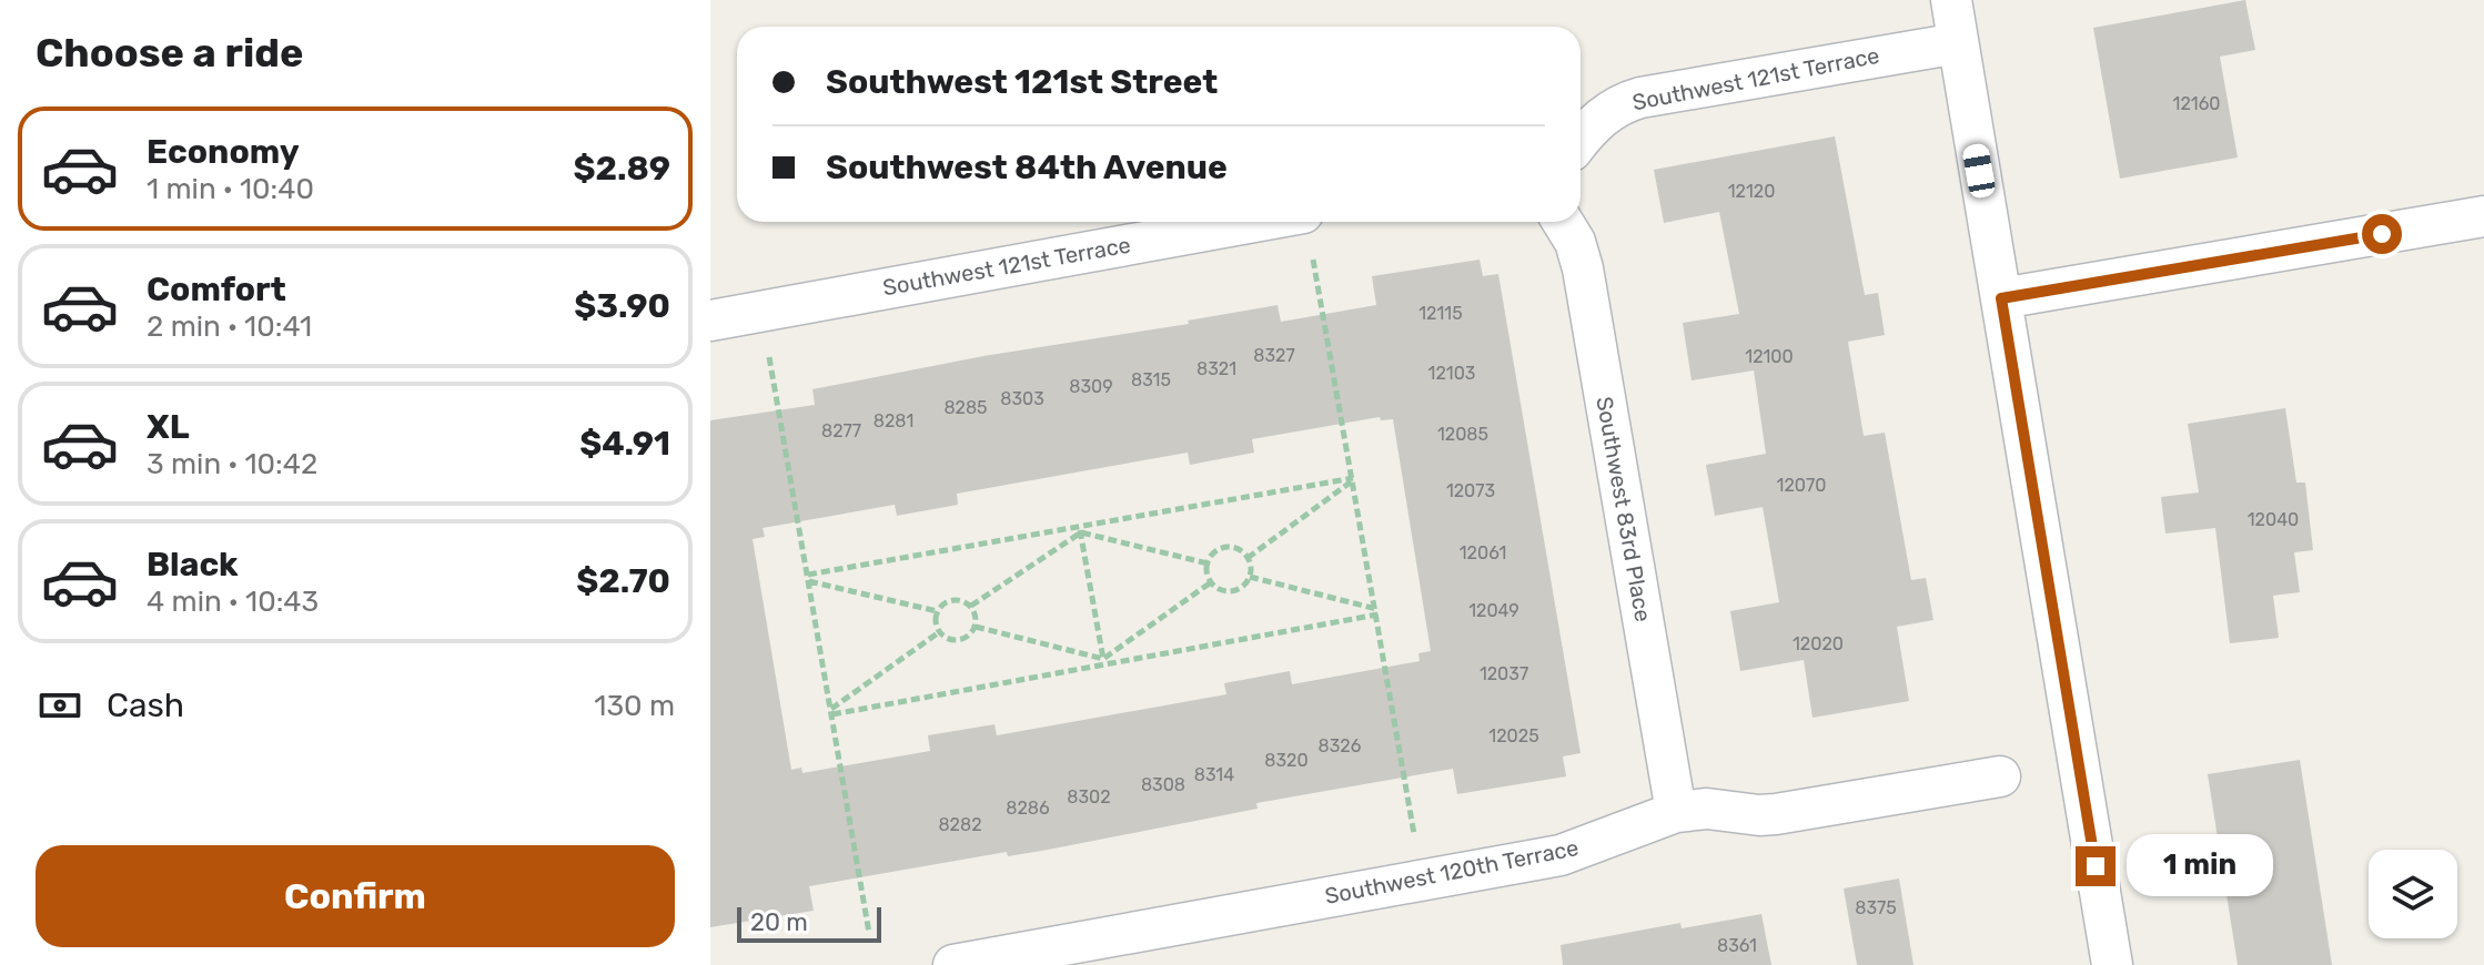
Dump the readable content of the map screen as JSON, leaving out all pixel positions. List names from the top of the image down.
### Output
{
  "streets": {
    "street": ["Southwest 121st Terrace", "Southwest 83rd Place", "Southwest 120th Terrace"]
  },
  "crossings": [
    ["Southwest 83rd Place", "Southwest 120th Terrace"]
  ],
  "house_numbers": [
    "12160",
    "12120",
    "12115",
    "8327",
    "12100",
    "8321",
    "12103",
    "8315",
    "8309",
    "8303",
    "8285",
    "8281",
    "8277",
    "12085",
    "12070",
    "12073",
    "12040",
    "12061",
    "12049",
    "12020",
    "12037",
    "12025",
    "8326",
    "8320",
    "8314",
    "8308",
    "8302",
    "8286",
    "8282",
    "8375",
    "8361"
  ],
  "scale_bar": "20 m",
  "page": {
    "heading": "Choose a ride",
    "banner": ["Southwest 121st Street", "Southwest 84th Avenue"],
    "list": [
      {
        "name": "Economy",
        "note": "1 min · 10:40",
        "value": "$2.89"
      },
      {
        "name": "Comfort",
        "note": "2 min · 10:41",
        "value": "$3.90"
      },
      {
        "name": "XL",
        "note": "3 min · 10:42",
        "value": "$4.91"
      },
      {
        "name": "Black",
        "note": "4 min · 10:43",
        "value": "$2.70"
      }
    ],
    "pay": ["Cash", "130 m"],
    "buttons": "Confirm",
    "bubble": "1 min",
    "scale": "20 m"
  }
}
